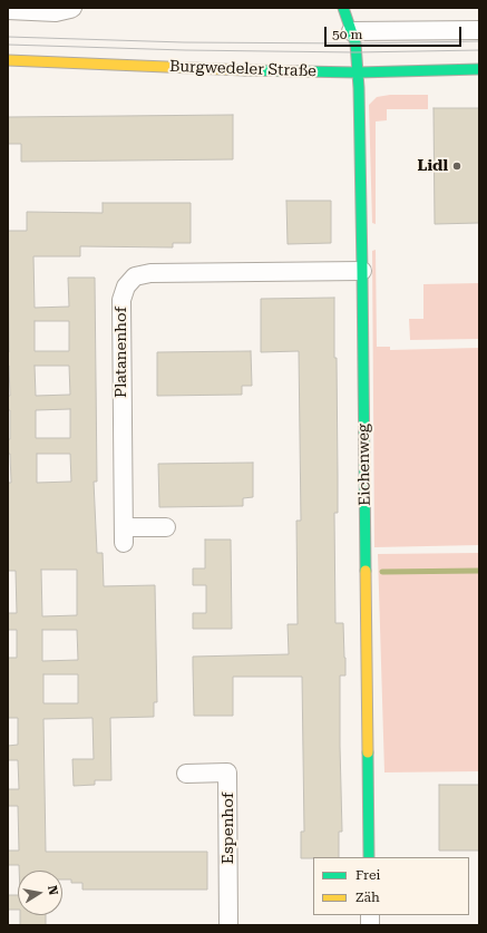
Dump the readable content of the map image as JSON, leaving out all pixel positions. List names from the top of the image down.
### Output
{
  "streets": {
    "street": [
      "Burgwedeler Straße",
      "Platanenhof",
      "Eichenweg",
      "Espenhof"
    ]
  },
  "crossings": [
    ["Burgwedeler Straße", "Eichenweg"],
    ["Platanenhof", "Eichenweg"]
  ],
  "places": ["Lidl"],
  "legend": ["Frei", "Zäh"],
  "scale_bar": "50 m",
  "north": "right"
}
